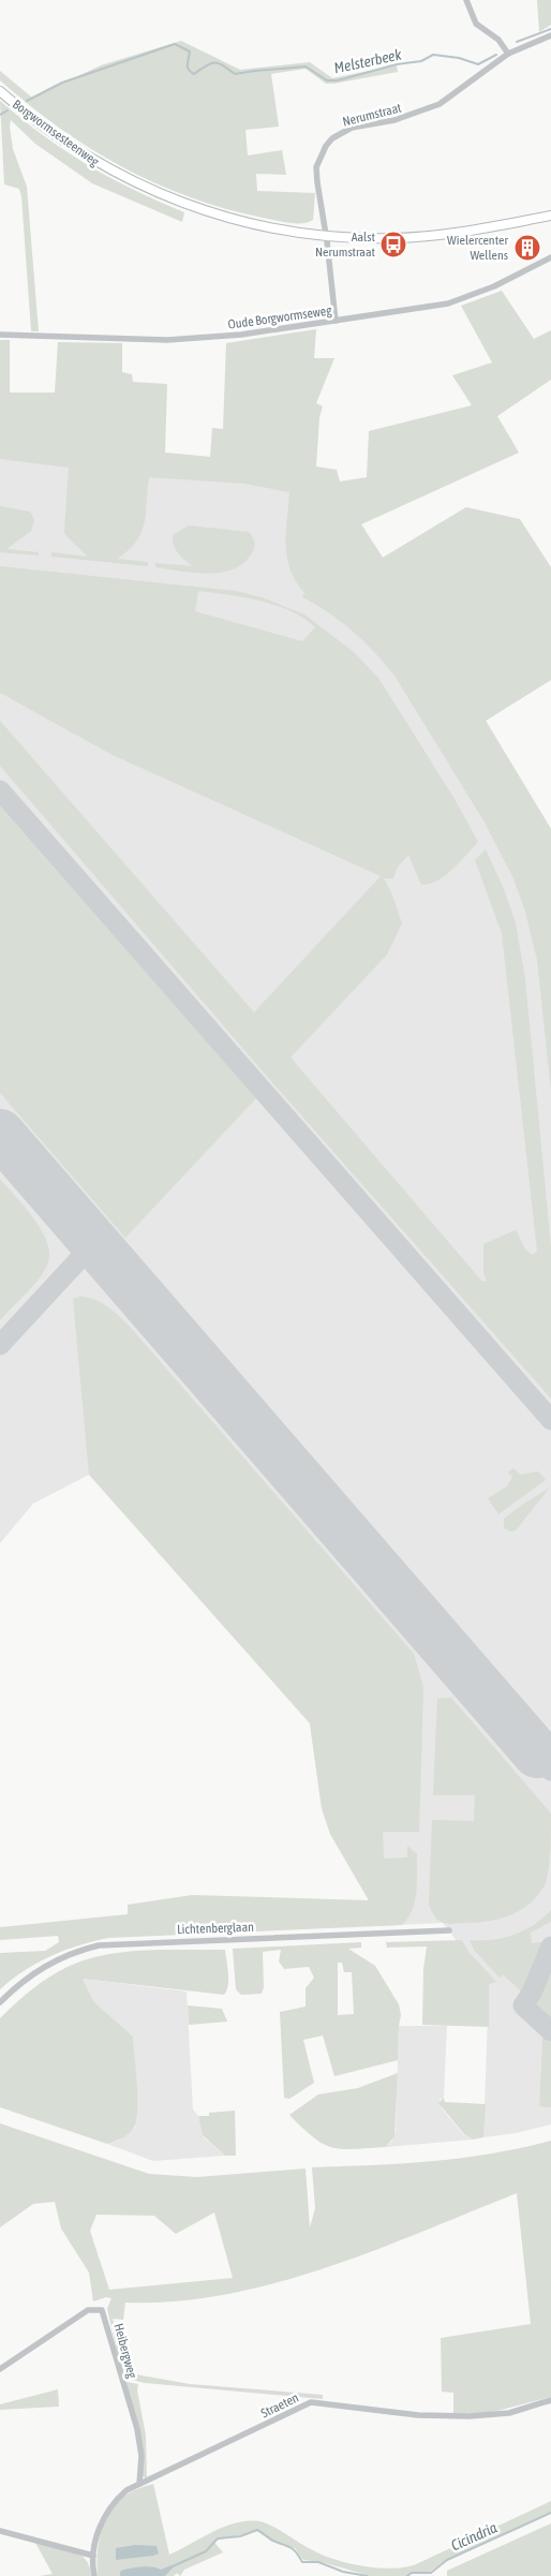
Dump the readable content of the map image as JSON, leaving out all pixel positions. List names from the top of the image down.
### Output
{
  "streets": {
    "main road": ["Borgwormsesteenweg"],
    "street": [
      "Nerumstraat",
      "Oude Borgwormseweg",
      "Lichtenberglaan",
      "Heibergweg",
      "Straeten"
    ]
  },
  "crossings": [
    ["Nerumstraat", "Borgwormsesteenweg"],
    ["Nerumstraat", "Oude Borgwormseweg"],
    ["Heibergweg", "Straeten"]
  ],
  "water": ["Melsterbeek", "Cicindria"],
  "places": {
    "bus stop": ["Aalst Nerumstraat"],
    "building": ["Wielercenter Wellens"]
  }
}
